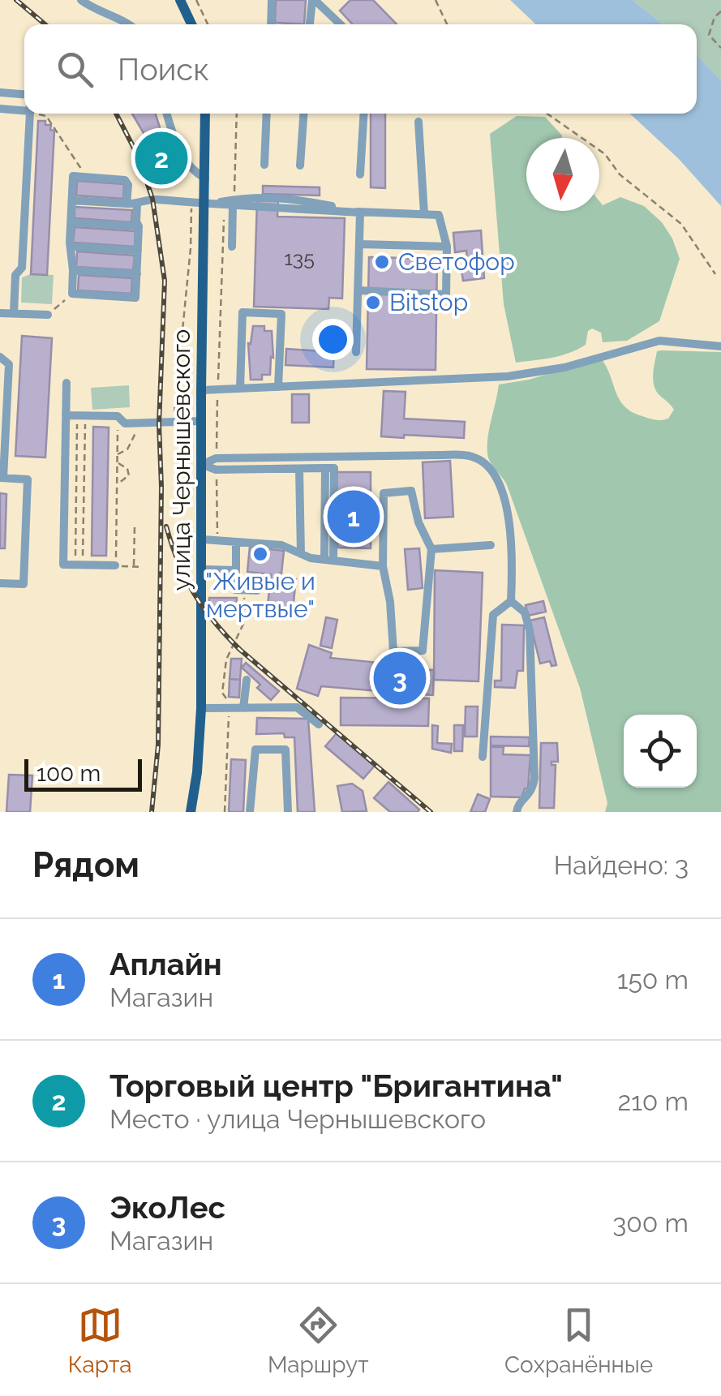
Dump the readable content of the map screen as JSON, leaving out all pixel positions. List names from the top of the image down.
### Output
{
  "streets": {
    "main road": ["улица Чернышевского"]
  },
  "places": ["Светофор", "Bitstop", "\"Живые и мертвые\""],
  "house_numbers": ["135"],
  "scale_bar": "100 m",
  "north": "bottom",
  "page": {
    "search": "Поиск",
    "pins": ["2", "1", "3"],
    "scale": "100 m",
    "heading": ["Рядом", "Найдено: 3"],
    "list": [
      {
        "mark": "1",
        "name": "Аплайн",
        "note": "Магазин",
        "value": "150 m"
      },
      {
        "mark": "2",
        "name": "Торговый центр \"Бригантина\"",
        "note": "Место · улица Чернышевского",
        "value": "210 m"
      },
      {
        "mark": "3",
        "name": "ЭкоЛес",
        "note": "Магазин",
        "value": "300 m"
      }
    ],
    "nav": ["Карта", "Маршрут", "Сохранённые"]
  }
}
